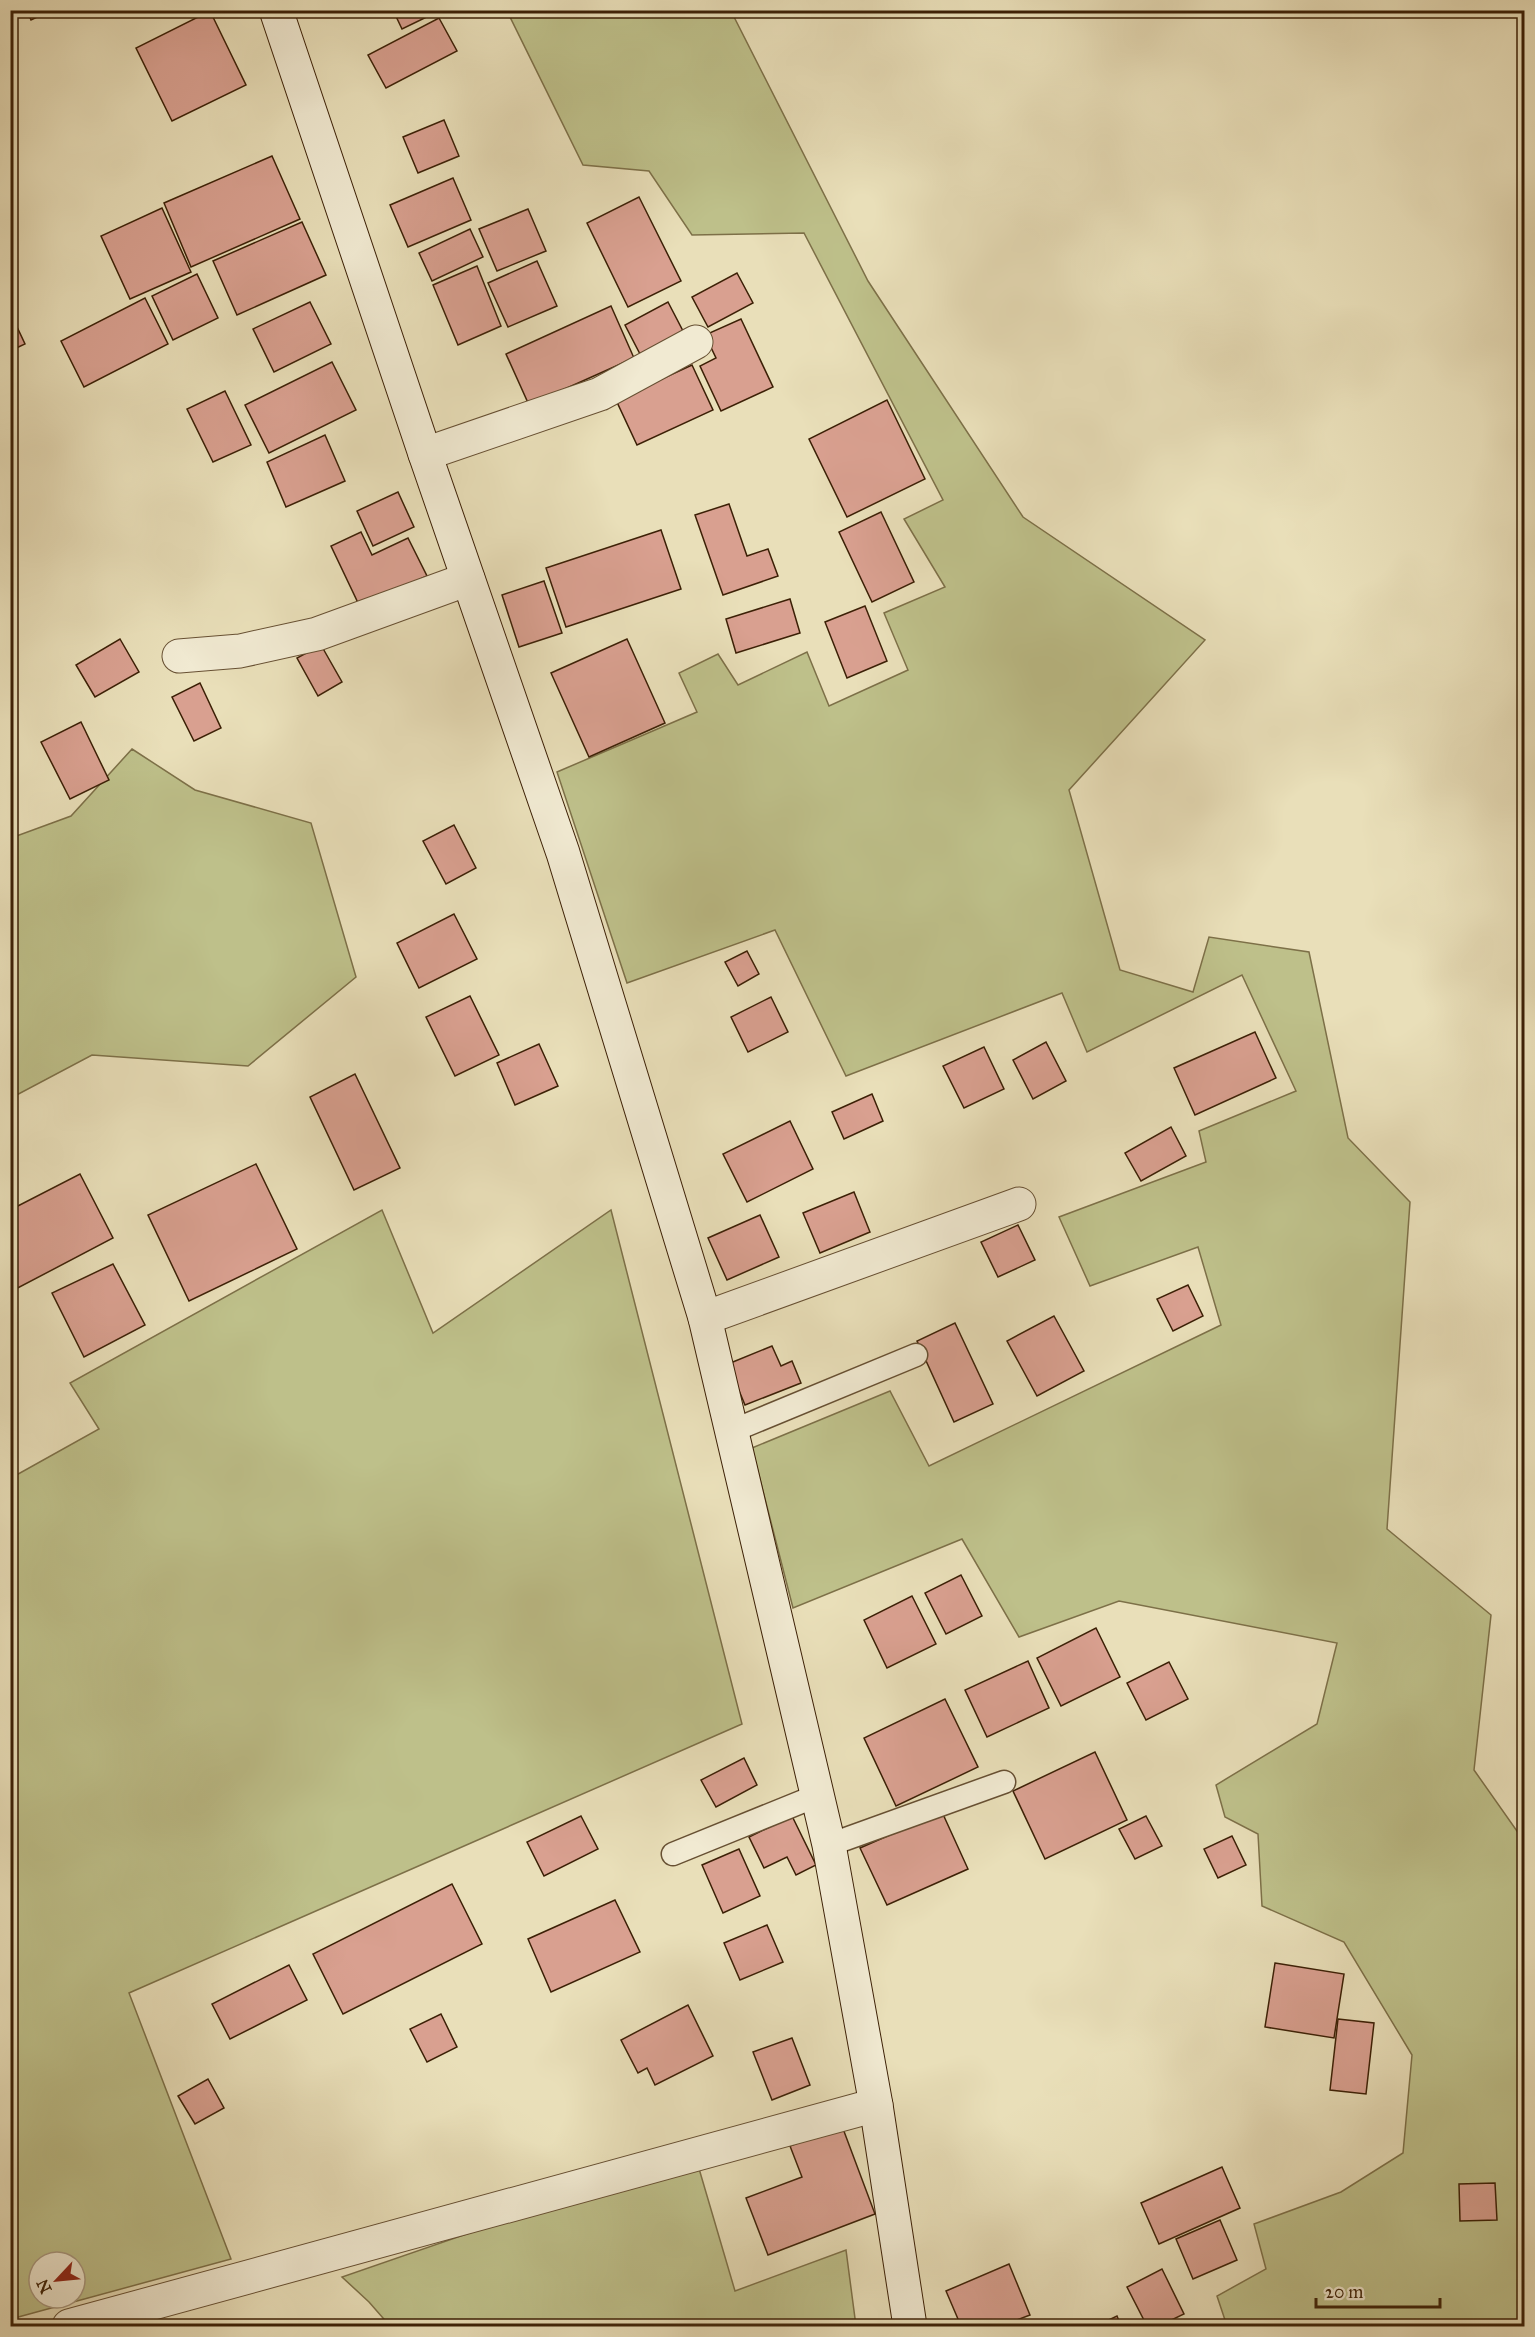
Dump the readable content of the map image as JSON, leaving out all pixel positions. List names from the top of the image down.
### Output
{
  "scale_bar": "20 m",
  "north": "bottom left"
}
